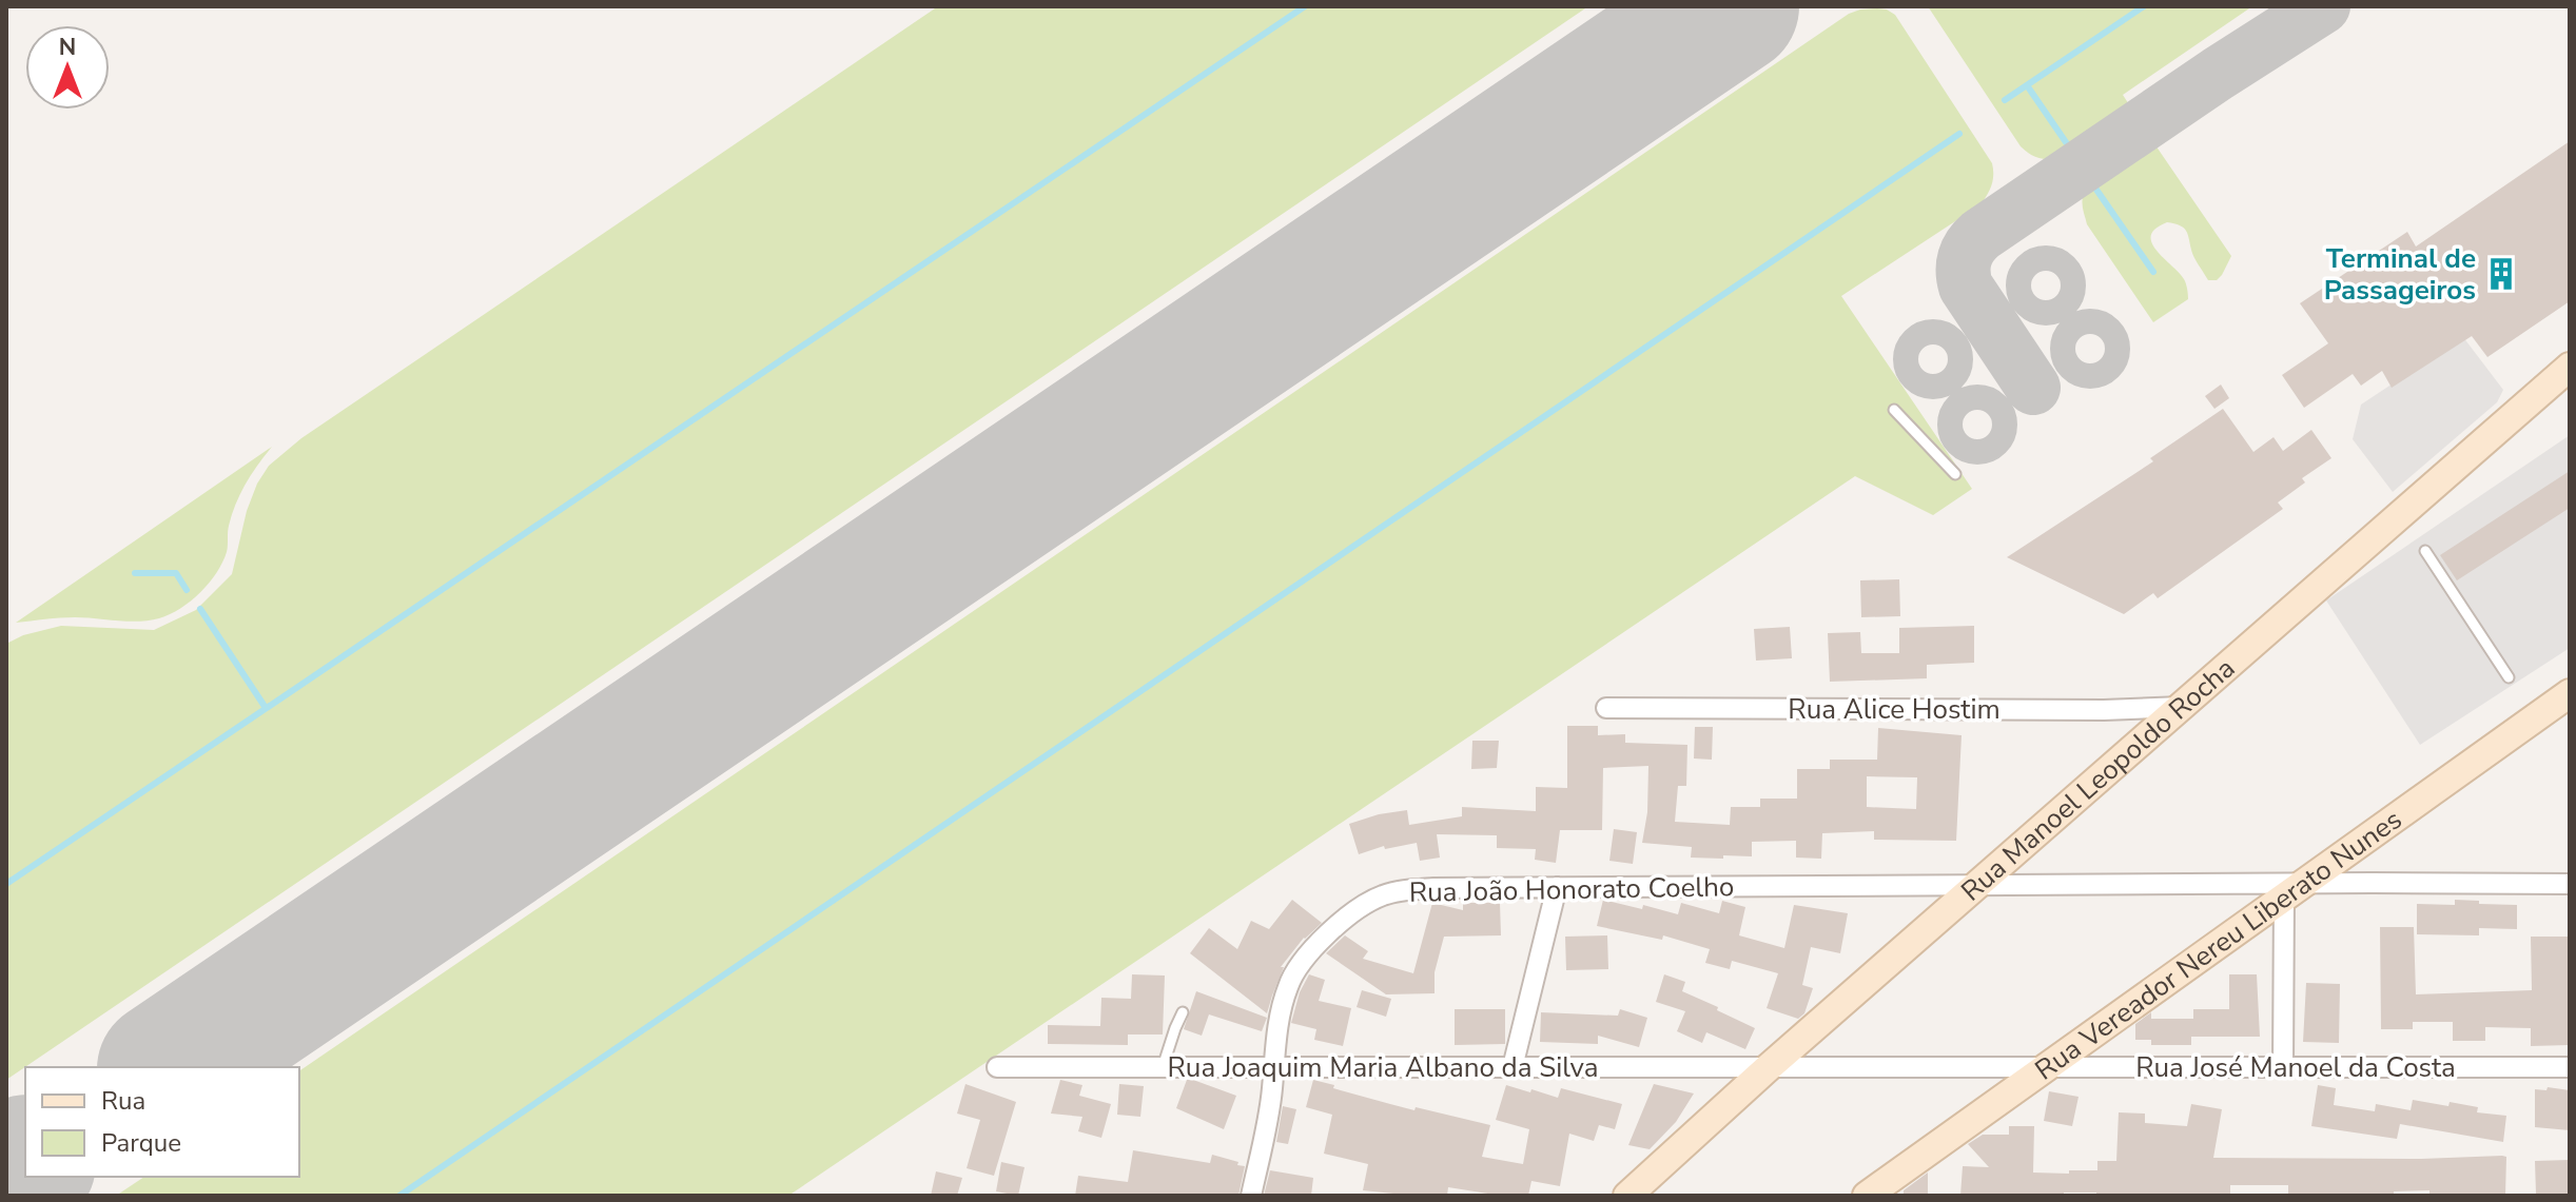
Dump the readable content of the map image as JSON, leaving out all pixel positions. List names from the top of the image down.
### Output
{
  "streets": {
    "main road": ["Rua Manoel Leopoldo Rocha", "Rua Vereador Nereu Liberato Nunes"],
    "street": [
      "Rua Alice Hostim",
      "Rua João Honorato Coelho",
      "Rua Joaquim Maria Albano da Silva",
      "Rua José Manoel da Costa"
    ]
  },
  "crossings": [
    ["Rua Alice Hostim", "Rua Manoel Leopoldo Rocha"],
    ["Rua Manoel Leopoldo Rocha", "Rua João Honorato Coelho"],
    ["Rua Manoel Leopoldo Rocha", "Rua Joaquim Maria Albano da Silva"],
    ["Rua Manoel Leopoldo Rocha", "Rua José Manoel da Costa"],
    ["Rua João Honorato Coelho", "Rua Vereador Nereu Liberato Nunes"],
    ["Rua João Honorato Coelho", "Rua Joaquim Maria Albano da Silva"],
    ["Rua Vereador Nereu Liberato Nunes", "Rua José Manoel da Costa"],
    ["Rua Joaquim Maria Albano da Silva", "Rua José Manoel da Costa"]
  ],
  "places": {
    "building": ["Terminal de Passageiros"]
  },
  "legend": ["Rua", "Parque"],
  "north": "top"
}
